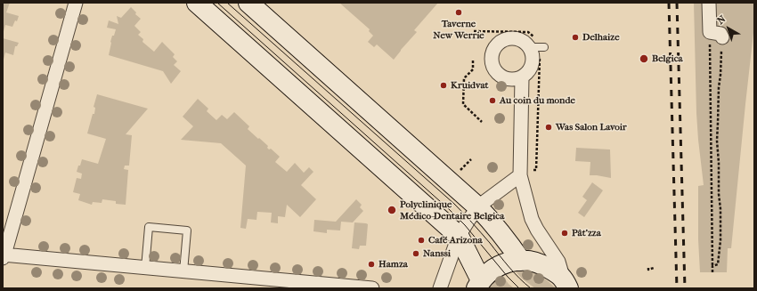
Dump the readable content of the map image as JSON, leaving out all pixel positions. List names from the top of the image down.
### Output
{
  "places": [
    "Taverne New Werrie",
    "Delhaize",
    "Belgica",
    "Kruidvat",
    "Au coin du monde",
    "Was Salon Lavoir",
    "Polyclinique Médico-Dentaire Belgica",
    "Pât'zza",
    "Café Arizona",
    "Nanssi",
    "Hamza"
  ],
  "north": "top left"
}
